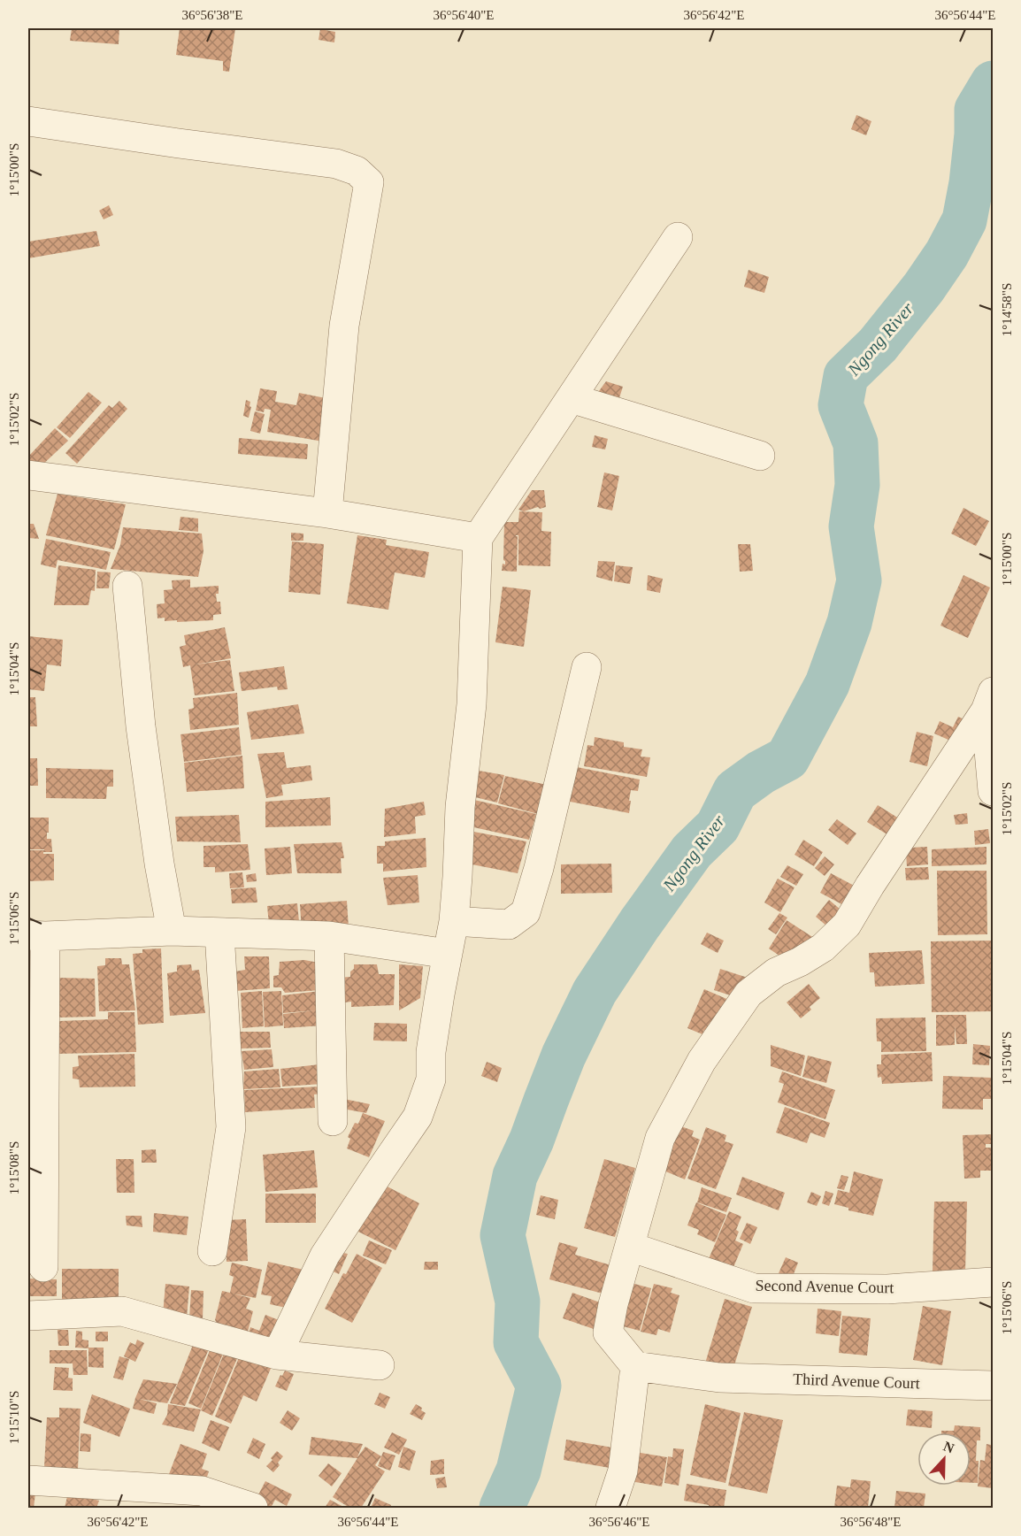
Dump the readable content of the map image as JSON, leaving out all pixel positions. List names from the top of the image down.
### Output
{
  "streets": {
    "street": ["Second Avenue Court", "Third Avenue Court"]
  },
  "water": ["Ngong River"],
  "north": "top",
  "coordinates": [
    "36°56'38\"E",
    "36°56'40\"E",
    "36°56'42\"E",
    "36°56'44\"E",
    "1°15'00\"S",
    "1°14'58\"S",
    "1°15'02\"S",
    "1°15'04\"S",
    "1°15'06\"S",
    "1°15'08\"S",
    "1°15'10\"S",
    "36°56'46\"E",
    "36°56'48\"E"
  ]
}
